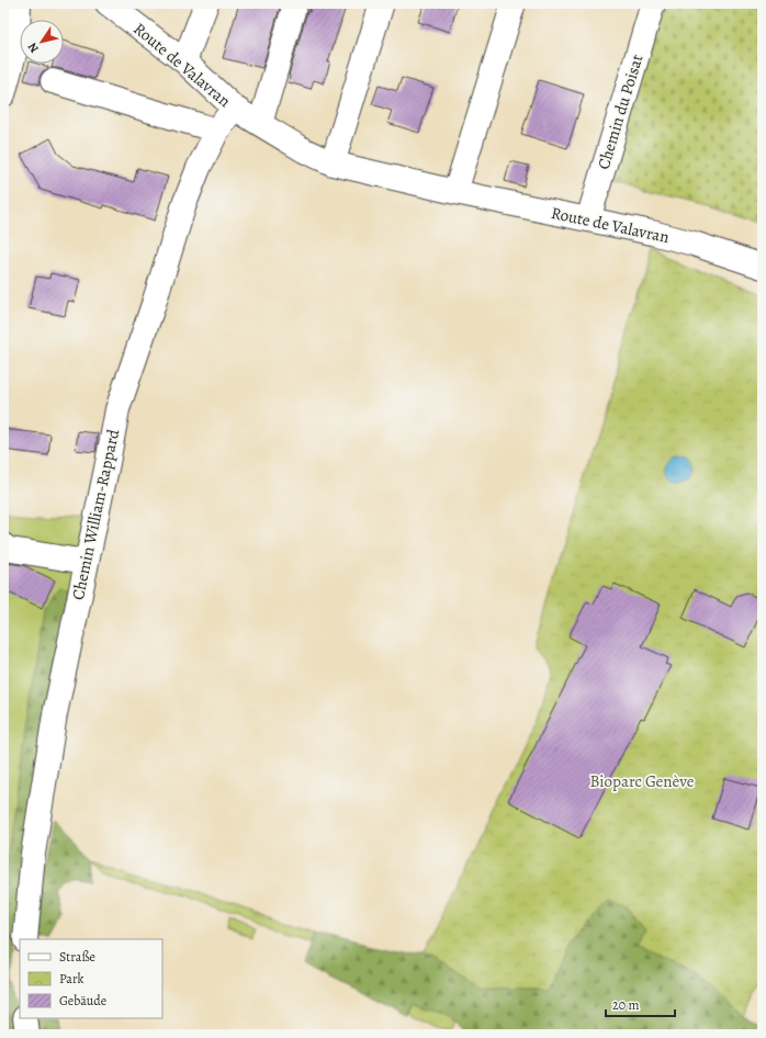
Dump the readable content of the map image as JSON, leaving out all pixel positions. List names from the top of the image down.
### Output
{
  "streets": {
    "street": ["Route de Valavran", "Chemin du Poisat", "Chemin William-Rappard"]
  },
  "crossings": [
    ["Route de Valavran", "Chemin du Poisat"],
    ["Route de Valavran", "Chemin William-Rappard"]
  ],
  "parks": ["Bioparc Genève"],
  "legend": ["Straße", "Park", "Gebäude"],
  "scale_bar": "20 m",
  "north": "bottom left"
}
